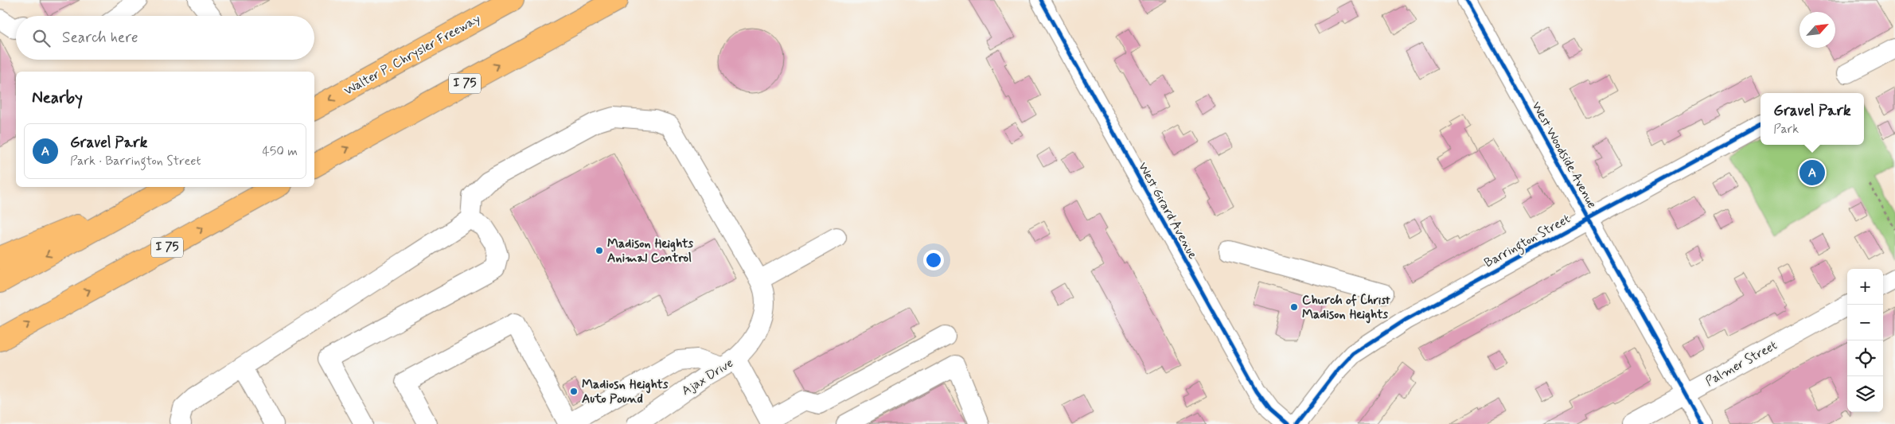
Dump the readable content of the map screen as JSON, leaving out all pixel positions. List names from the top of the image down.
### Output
{
  "streets": {
    "highway": ["Walter P. Chrysler Freeway", "I 75"],
    "street": [
      "West Woodside Avenue",
      "West Girard Avenue",
      "Barrington Street",
      "Palmer Street",
      "Ajax Drive"
    ]
  },
  "crossings": [
    ["West Woodside Avenue", "Barrington Street"],
    ["West Woodside Avenue", "Palmer Street"]
  ],
  "places": ["Madison Heights Animal Control", "Church of Christ Madison Heights", "Madiosn Heights Auto Pound"],
  "north": "top right",
  "page": {
    "search": "Search here",
    "heading": "Nearby",
    "popup": ["Gravel Park", "Park"],
    "list": [
      {
        "mark": "A",
        "name": "Gravel Park",
        "note": "Park · Barrington Street",
        "value": "450 m"
      }
    ],
    "pins": "A",
    "map_buttons": ["+", "−"]
  }
}
